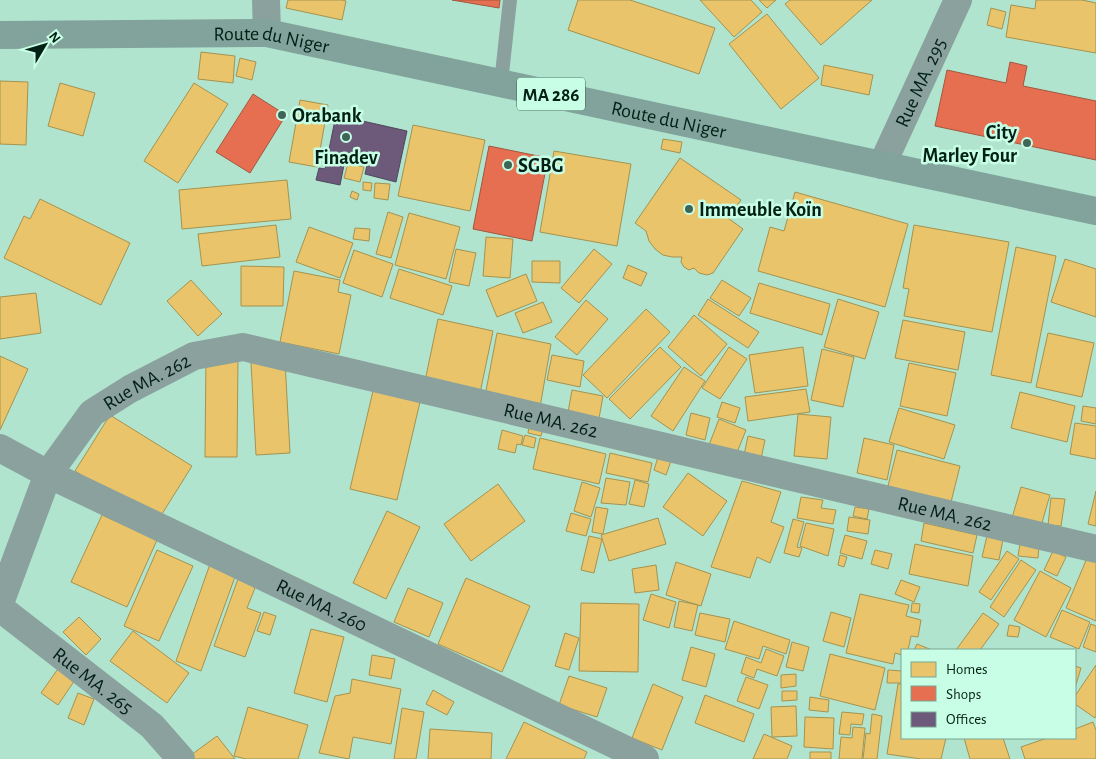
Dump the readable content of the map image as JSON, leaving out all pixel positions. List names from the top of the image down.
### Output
{
  "streets": {
    "main road": ["Route du Niger", "MA 286"],
    "street": [
      "Rue MA. 295",
      "Rue MA. 262",
      "Rue MA. 260",
      "Rue MA. 265"
    ]
  },
  "crossings": [
    ["Route du Niger", "Rue MA. 295"],
    ["Rue MA. 262", "Rue MA. 260"]
  ],
  "places": [
    "Orabank",
    "Finadev",
    "City Marley Four",
    "SGBG",
    "Immeuble Koïn"
  ],
  "legend": ["Homes", "Shops", "Offices"],
  "north": "top right"
}
